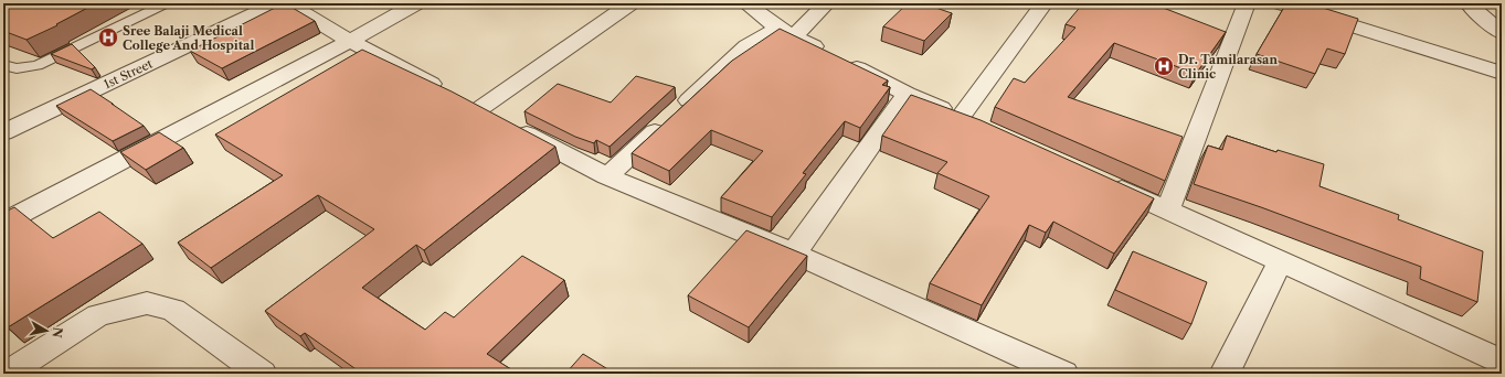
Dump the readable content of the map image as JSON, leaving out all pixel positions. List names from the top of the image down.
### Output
{
  "streets": {
    "street": ["1st Street"]
  },
  "places": {
    "hospital": ["Sree Balaji Medical College And Hospital", "Dr. Tamilarasan Clinic"]
  },
  "north": "right"
}
